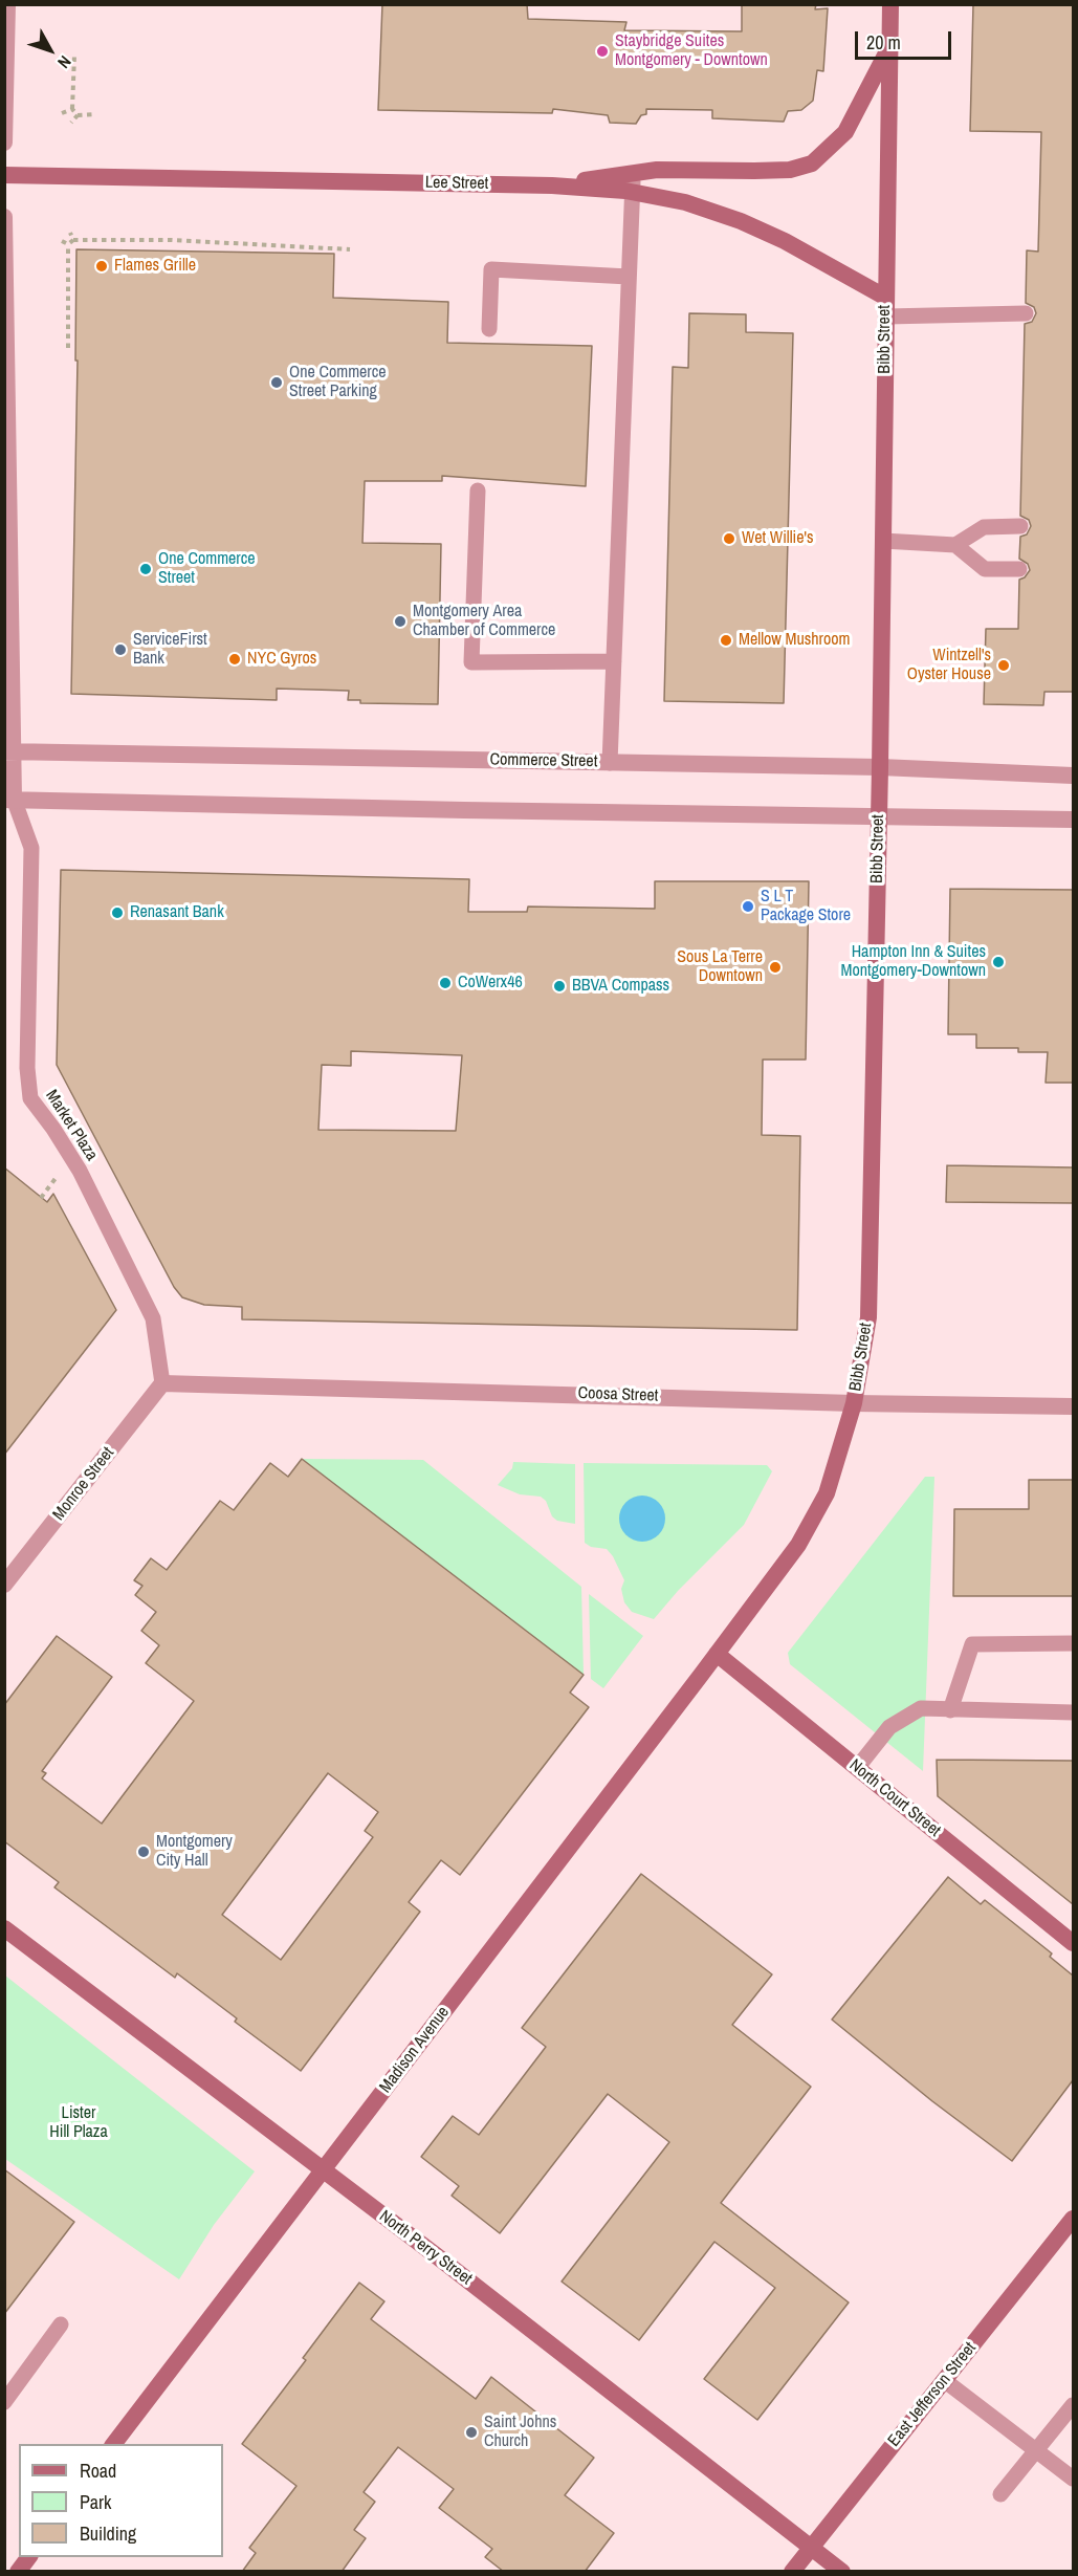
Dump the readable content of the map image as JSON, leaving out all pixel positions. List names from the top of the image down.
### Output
{
  "streets": {
    "main road": [
      "Lee Street",
      "Bibb Street",
      "North Court Street",
      "Madison Avenue",
      "North Perry Street",
      "East Jefferson Street"
    ],
    "street": ["Commerce Street", "Coosa Street", "Monroe Street"],
    "lane": ["Market Plaza"]
  },
  "crossings": [
    ["Lee Street", "Bibb Street"],
    ["Bibb Street", "Commerce Street"],
    ["Bibb Street", "Coosa Street"],
    ["Bibb Street", "North Court Street"],
    ["Bibb Street", "Madison Avenue"],
    ["Market Plaza", "Coosa Street"],
    ["Market Plaza", "Monroe Street"],
    ["Coosa Street", "Monroe Street"],
    ["North Court Street", "Madison Avenue"],
    ["Madison Avenue", "North Perry Street"],
    ["North Perry Street", "East Jefferson Street"]
  ],
  "parks": ["Lister Hill Plaza"],
  "places": [
    "Staybridge Suites Montgomery - Downtown",
    "Flames Grille",
    "One Commerce Street Parking",
    "Wet Willie's",
    "One Commerce Street",
    "Montgomery Area Chamber of Commerce",
    "Mellow Mushroom",
    "ServiceFirst Bank",
    "NYC Gyros",
    "Wintzell's Oyster House",
    "S L T Package Store",
    "Renasant Bank",
    "Hampton Inn & Suites Montgomery-Downtown",
    "Sous La Terre Downtown",
    "CoWerx46",
    "BBVA Compass",
    "Montgomery City Hall",
    "Saint Johns Church"
  ],
  "legend": ["Road", "Park", "Building"],
  "scale_bar": "20 m",
  "north": "bottom right"
}
